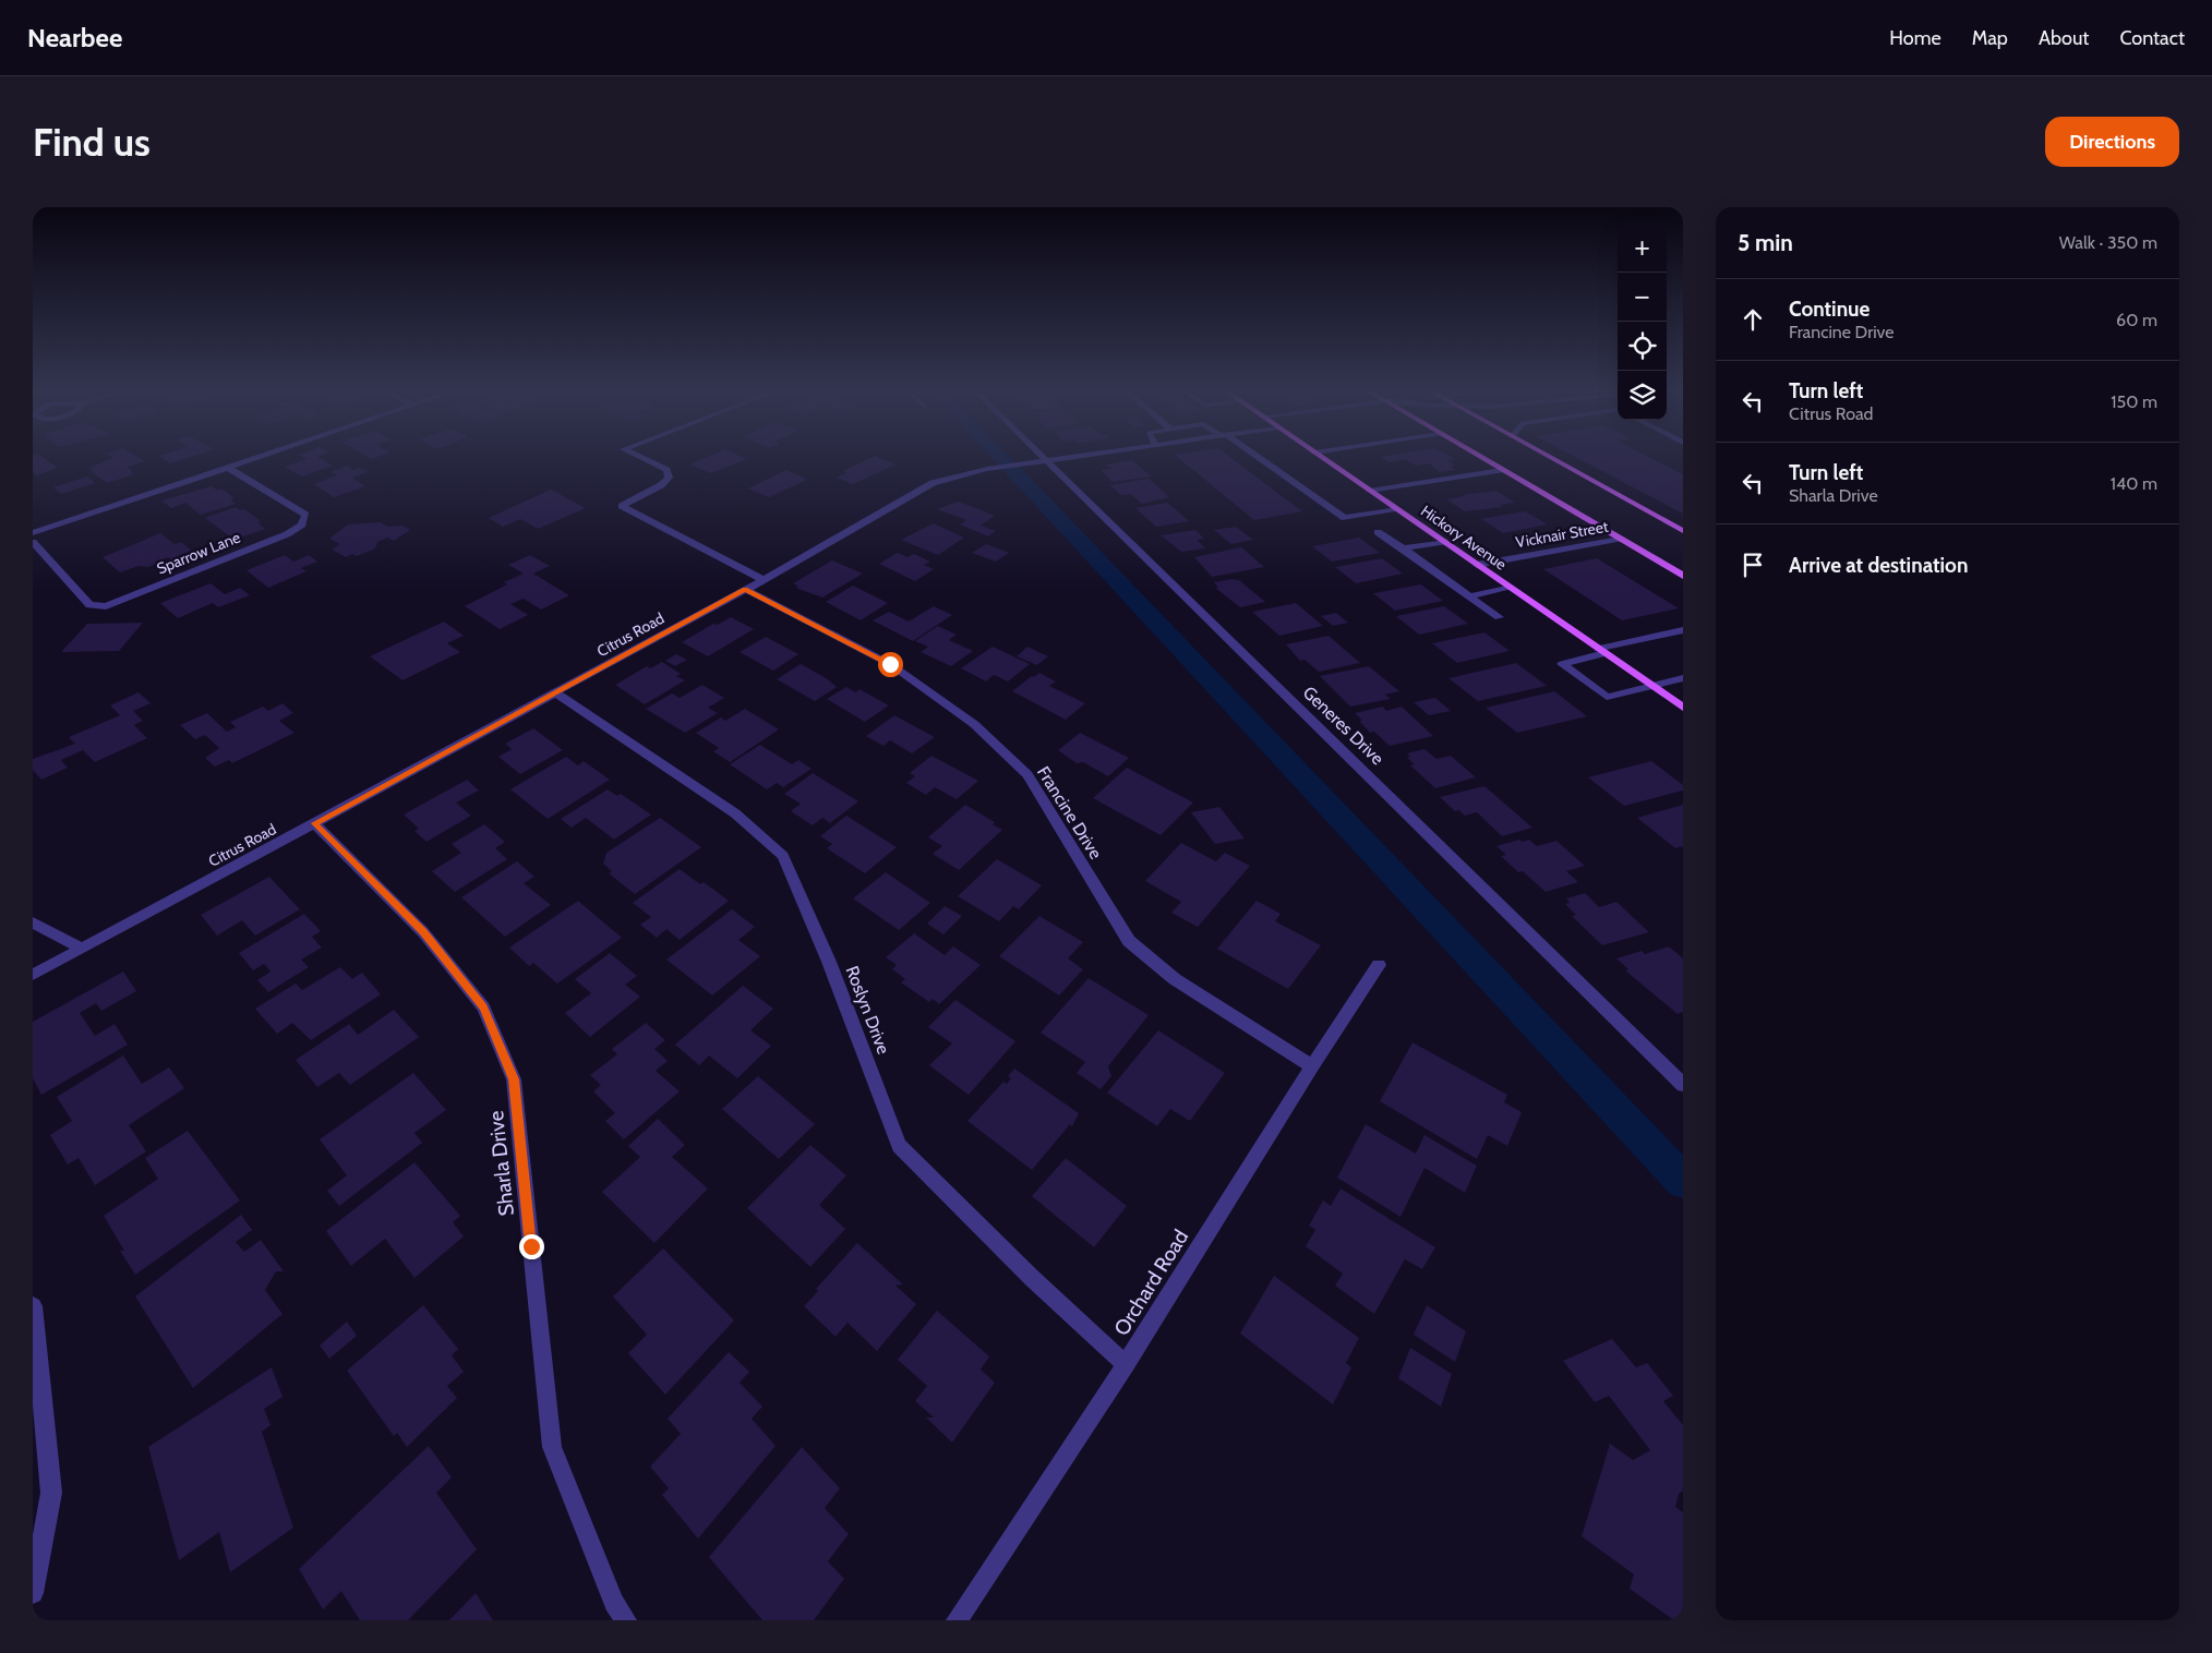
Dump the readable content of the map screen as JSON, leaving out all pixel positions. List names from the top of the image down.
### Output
{
  "streets": {
    "main road": ["Hickory Avenue"],
    "street": [
      "Vicknair Street",
      "Sparrow Lane",
      "Citrus Road",
      "Generes Drive",
      "Francine Drive",
      "Roslyn Drive",
      "Sharla Drive",
      "Orchard Road"
    ]
  },
  "crossings": [
    ["Vicknair Street", "Hickory Avenue"],
    ["Citrus Road", "Generes Drive"],
    ["Citrus Road", "Francine Drive"],
    ["Citrus Road", "Roslyn Drive"],
    ["Citrus Road", "Sharla Drive"],
    ["Francine Drive", "Orchard Road"],
    ["Roslyn Drive", "Orchard Road"]
  ],
  "page": {
    "header": "Nearbee",
    "nav": [
      "Home",
      "Map",
      "About",
      "Contact"
    ],
    "buttons": "Directions",
    "title": "Find us",
    "heading": ["5 min", "Walk · 350 m"],
    "map_buttons": ["+", "−"],
    "list": [
      ["Continue", "Francine Drive", "60 m"],
      ["Turn left", "Citrus Road", "150 m"],
      ["Turn left", "Sharla Drive", "140 m"],
      "Arrive at destination"
    ]
  }
}
